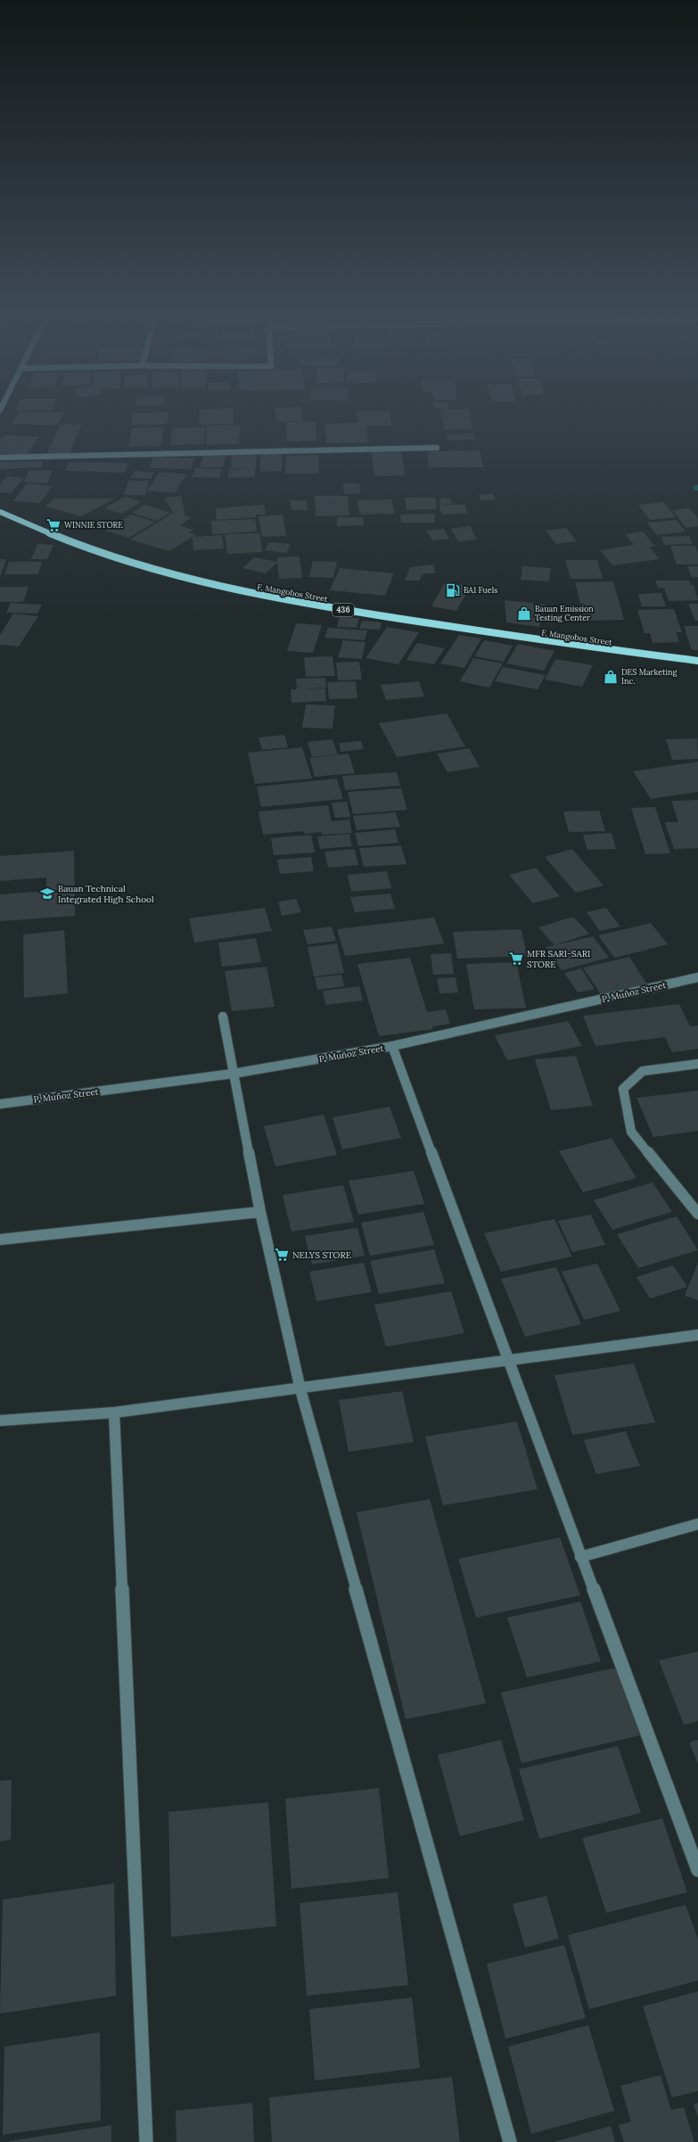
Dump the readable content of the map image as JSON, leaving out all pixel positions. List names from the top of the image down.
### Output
{
  "streets": {
    "main road": ["F. Mangobos Street", "436"],
    "street": ["P. Muñoz Street"]
  },
  "places": {
    "supermarket": ["WINNIE STORE", "MFR SARI-SARI STORE", "NELYS STORE"],
    "fuel station": ["BA1 Fuels"],
    "shop": ["Bauan Emission Testing Center", "DES Marketing Inc."],
    "school or university": ["Bauan Technical Integrated High School"]
  }
}
